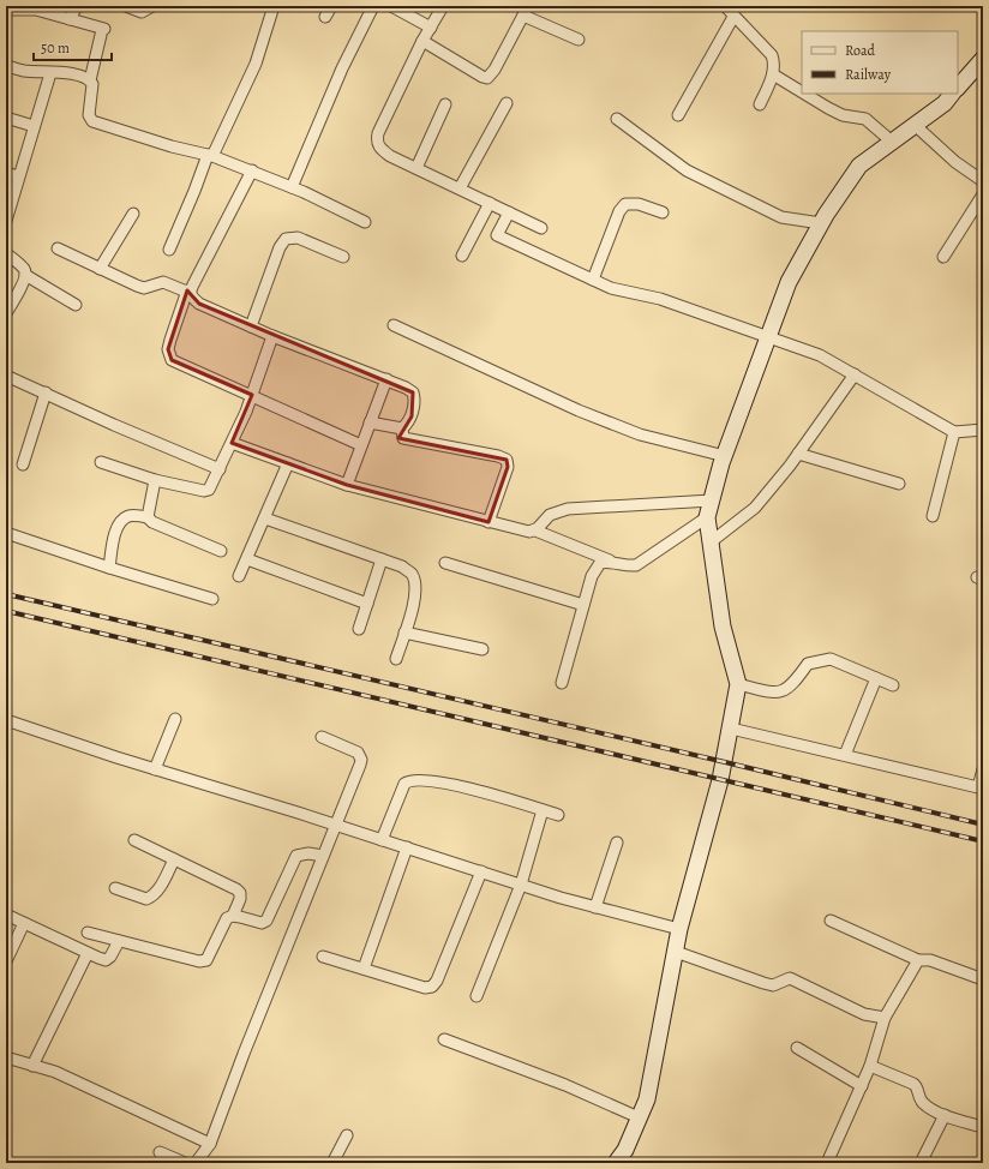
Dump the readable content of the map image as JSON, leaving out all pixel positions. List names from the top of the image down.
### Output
{
  "legend": ["Road", "Railway"],
  "scale_bar": "50 m"
}
